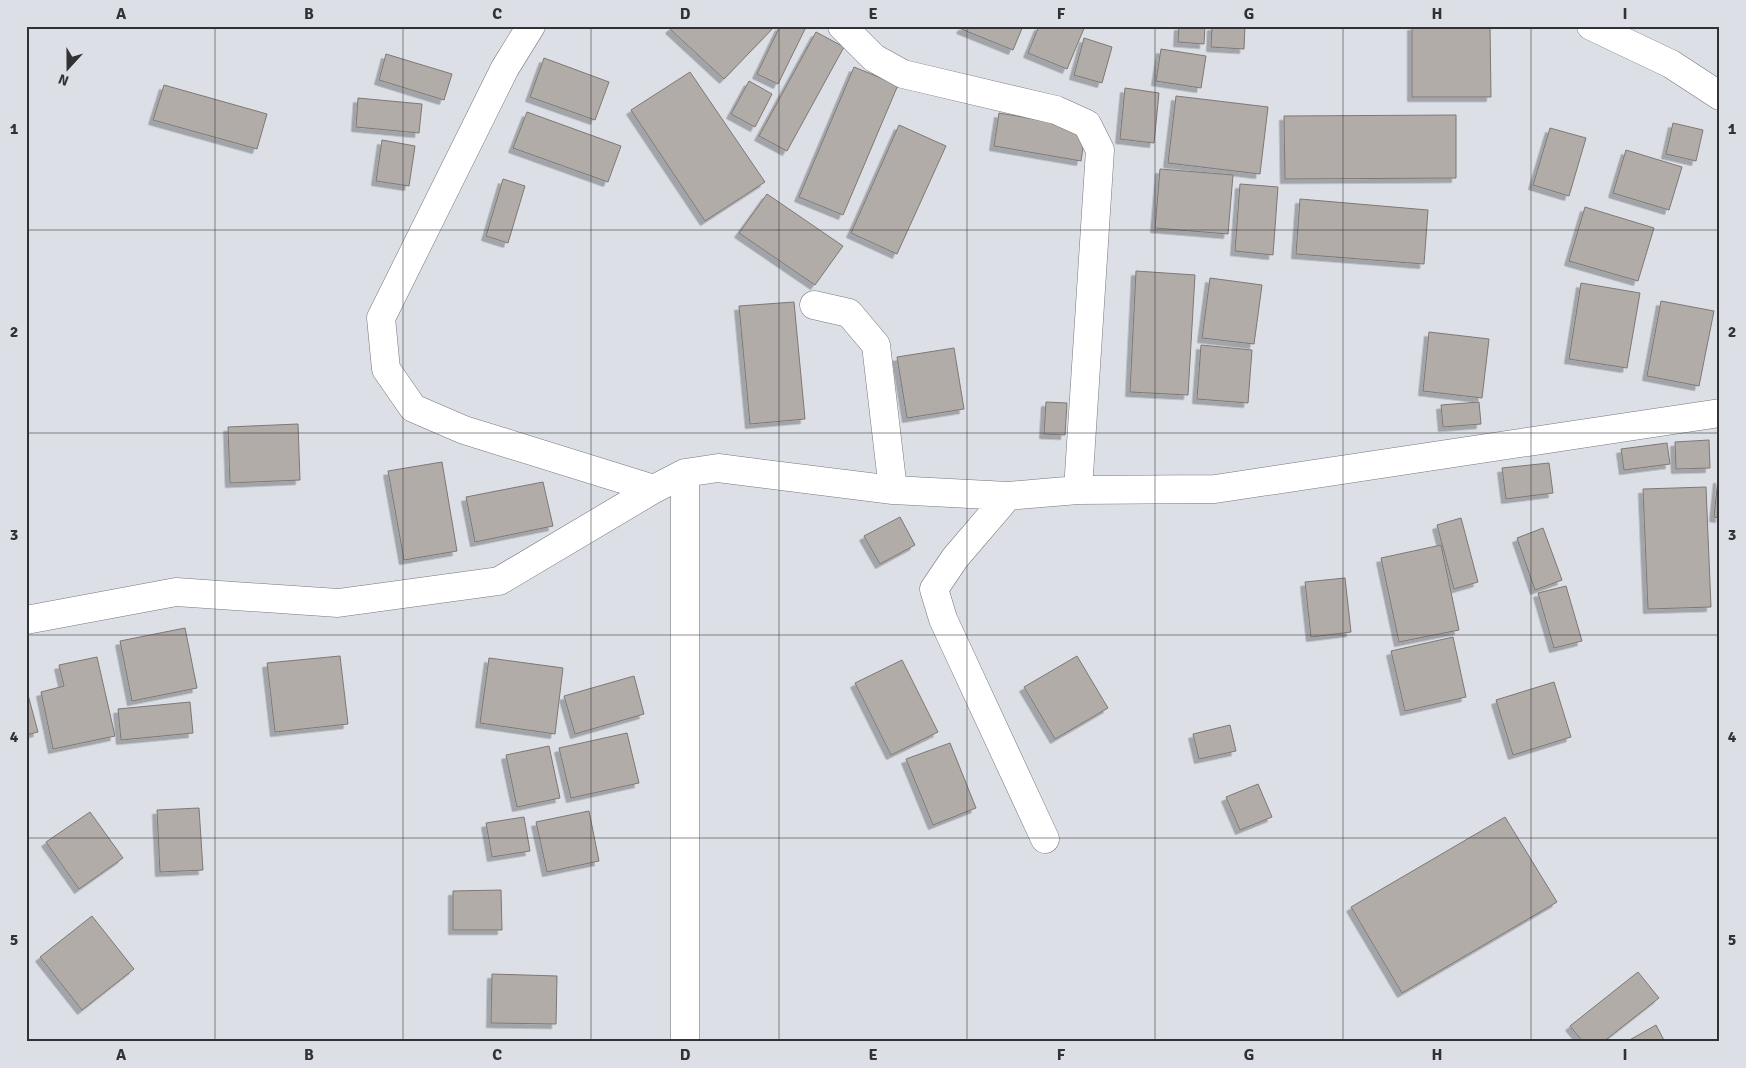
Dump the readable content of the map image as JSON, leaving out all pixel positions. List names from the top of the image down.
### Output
{
  "north": "bottom",
  "grid": {
    "columns": [
      "A",
      "B",
      "C",
      "D",
      "E",
      "F",
      "G",
      "H",
      "I"
    ],
    "rows": [
      "1",
      "2",
      "3",
      "4",
      "5"
    ]
  }
}
